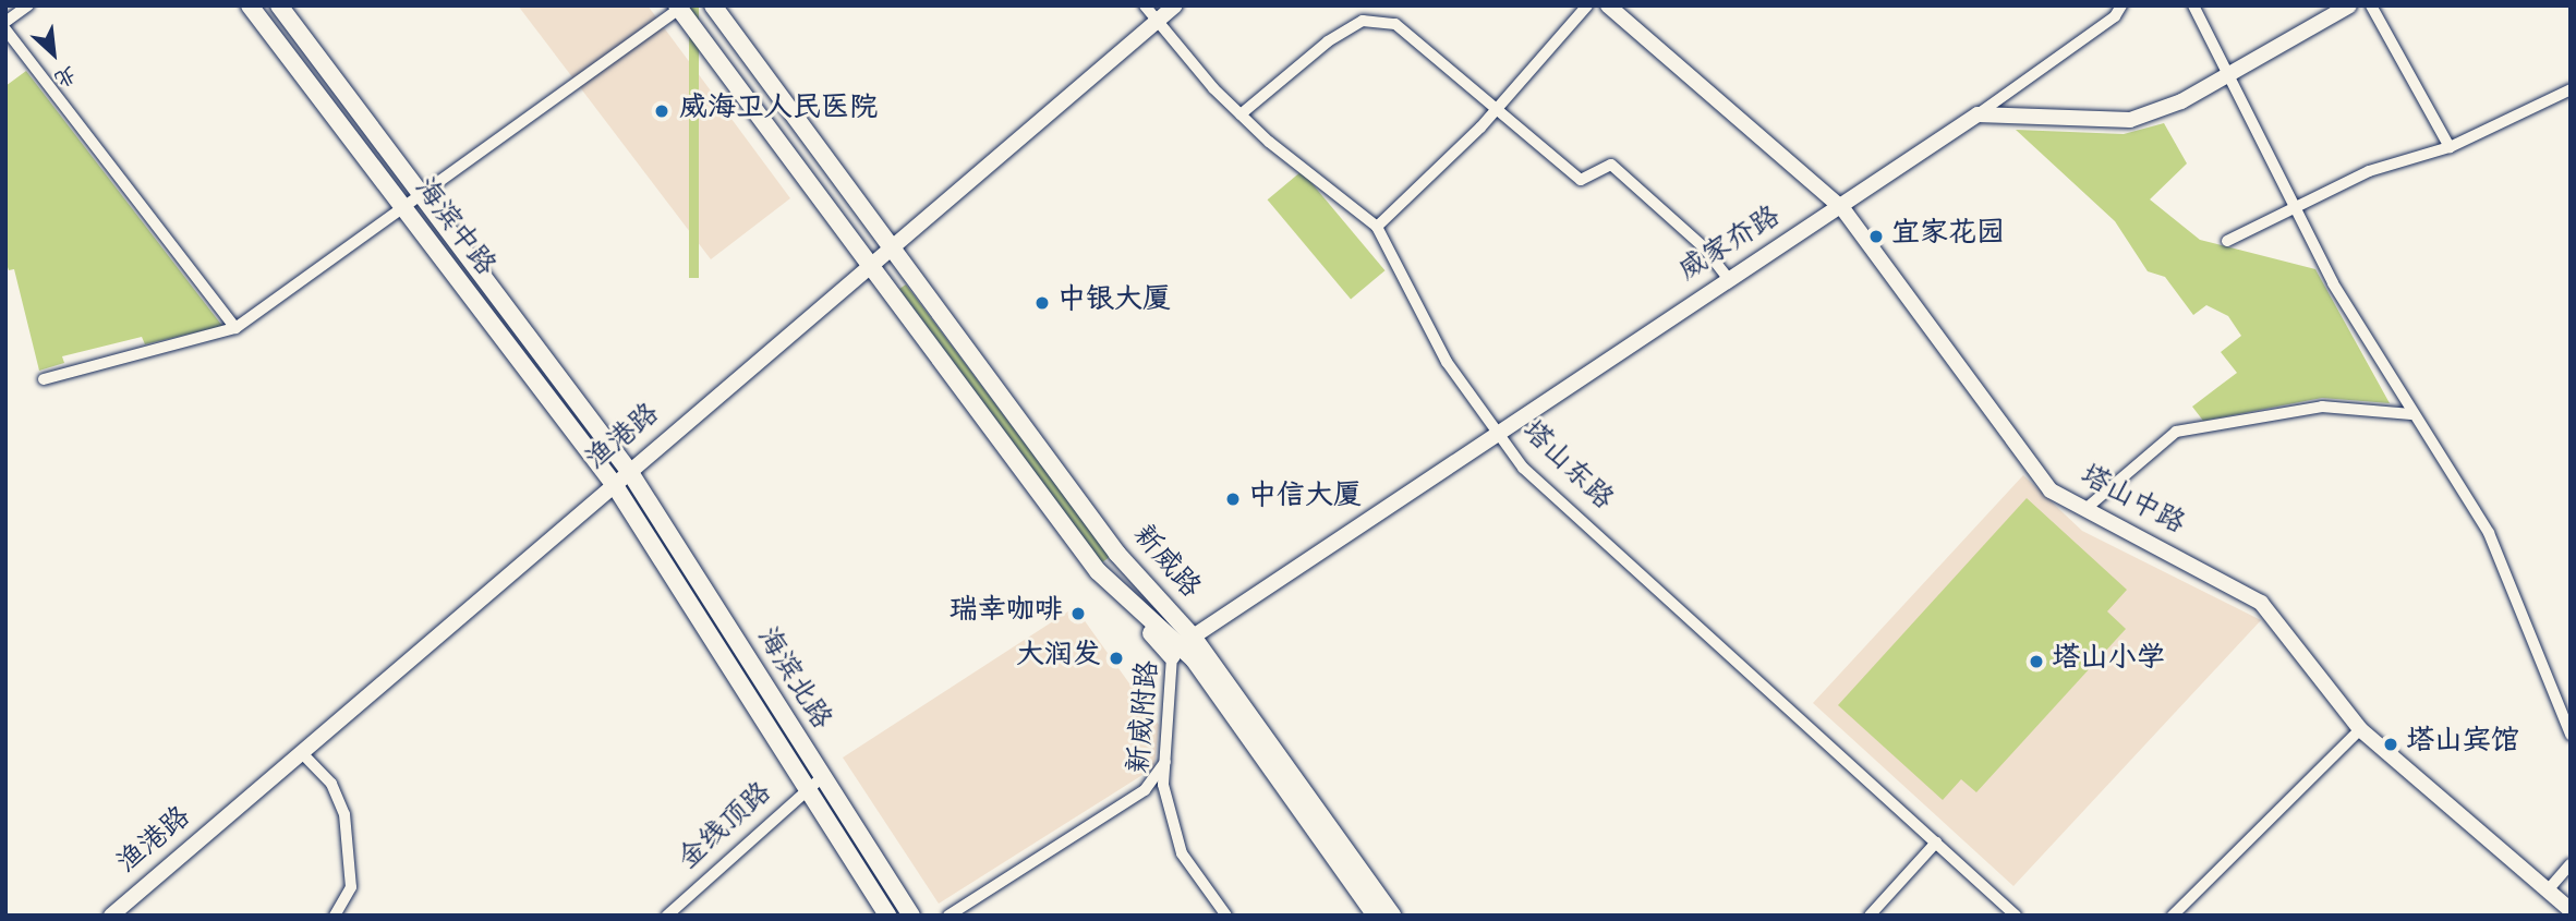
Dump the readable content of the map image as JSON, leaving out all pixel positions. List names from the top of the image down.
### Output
{
  "streets": {
    "main road": ["海滨中路", "新威路", "海滨北路"],
    "street": [
      "威家夼路",
      "渔港路",
      "塔山东路",
      "塔山中路",
      "新威附路",
      "金线顶路"
    ]
  },
  "crossings": [
    ["海滨中路", "渔港路"],
    ["海滨中路", "海滨北路"],
    ["威家夼路", "塔山东路"],
    ["威家夼路", "塔山中路"],
    ["威家夼路", "新威路"],
    ["威家夼路", "新威附路"],
    ["渔港路", "塔山东路"],
    ["渔港路", "新威路"],
    ["渔港路", "海滨北路"],
    ["新威路", "新威附路"],
    ["海滨北路", "金线顶路"]
  ],
  "places": [
    "威海卫人民医院",
    "宜家花园",
    "中银大厦",
    "中信大厦",
    "瑞幸咖啡",
    "大润发",
    "塔山小学",
    "塔山宾馆"
  ],
  "north": "bottom right"
}
